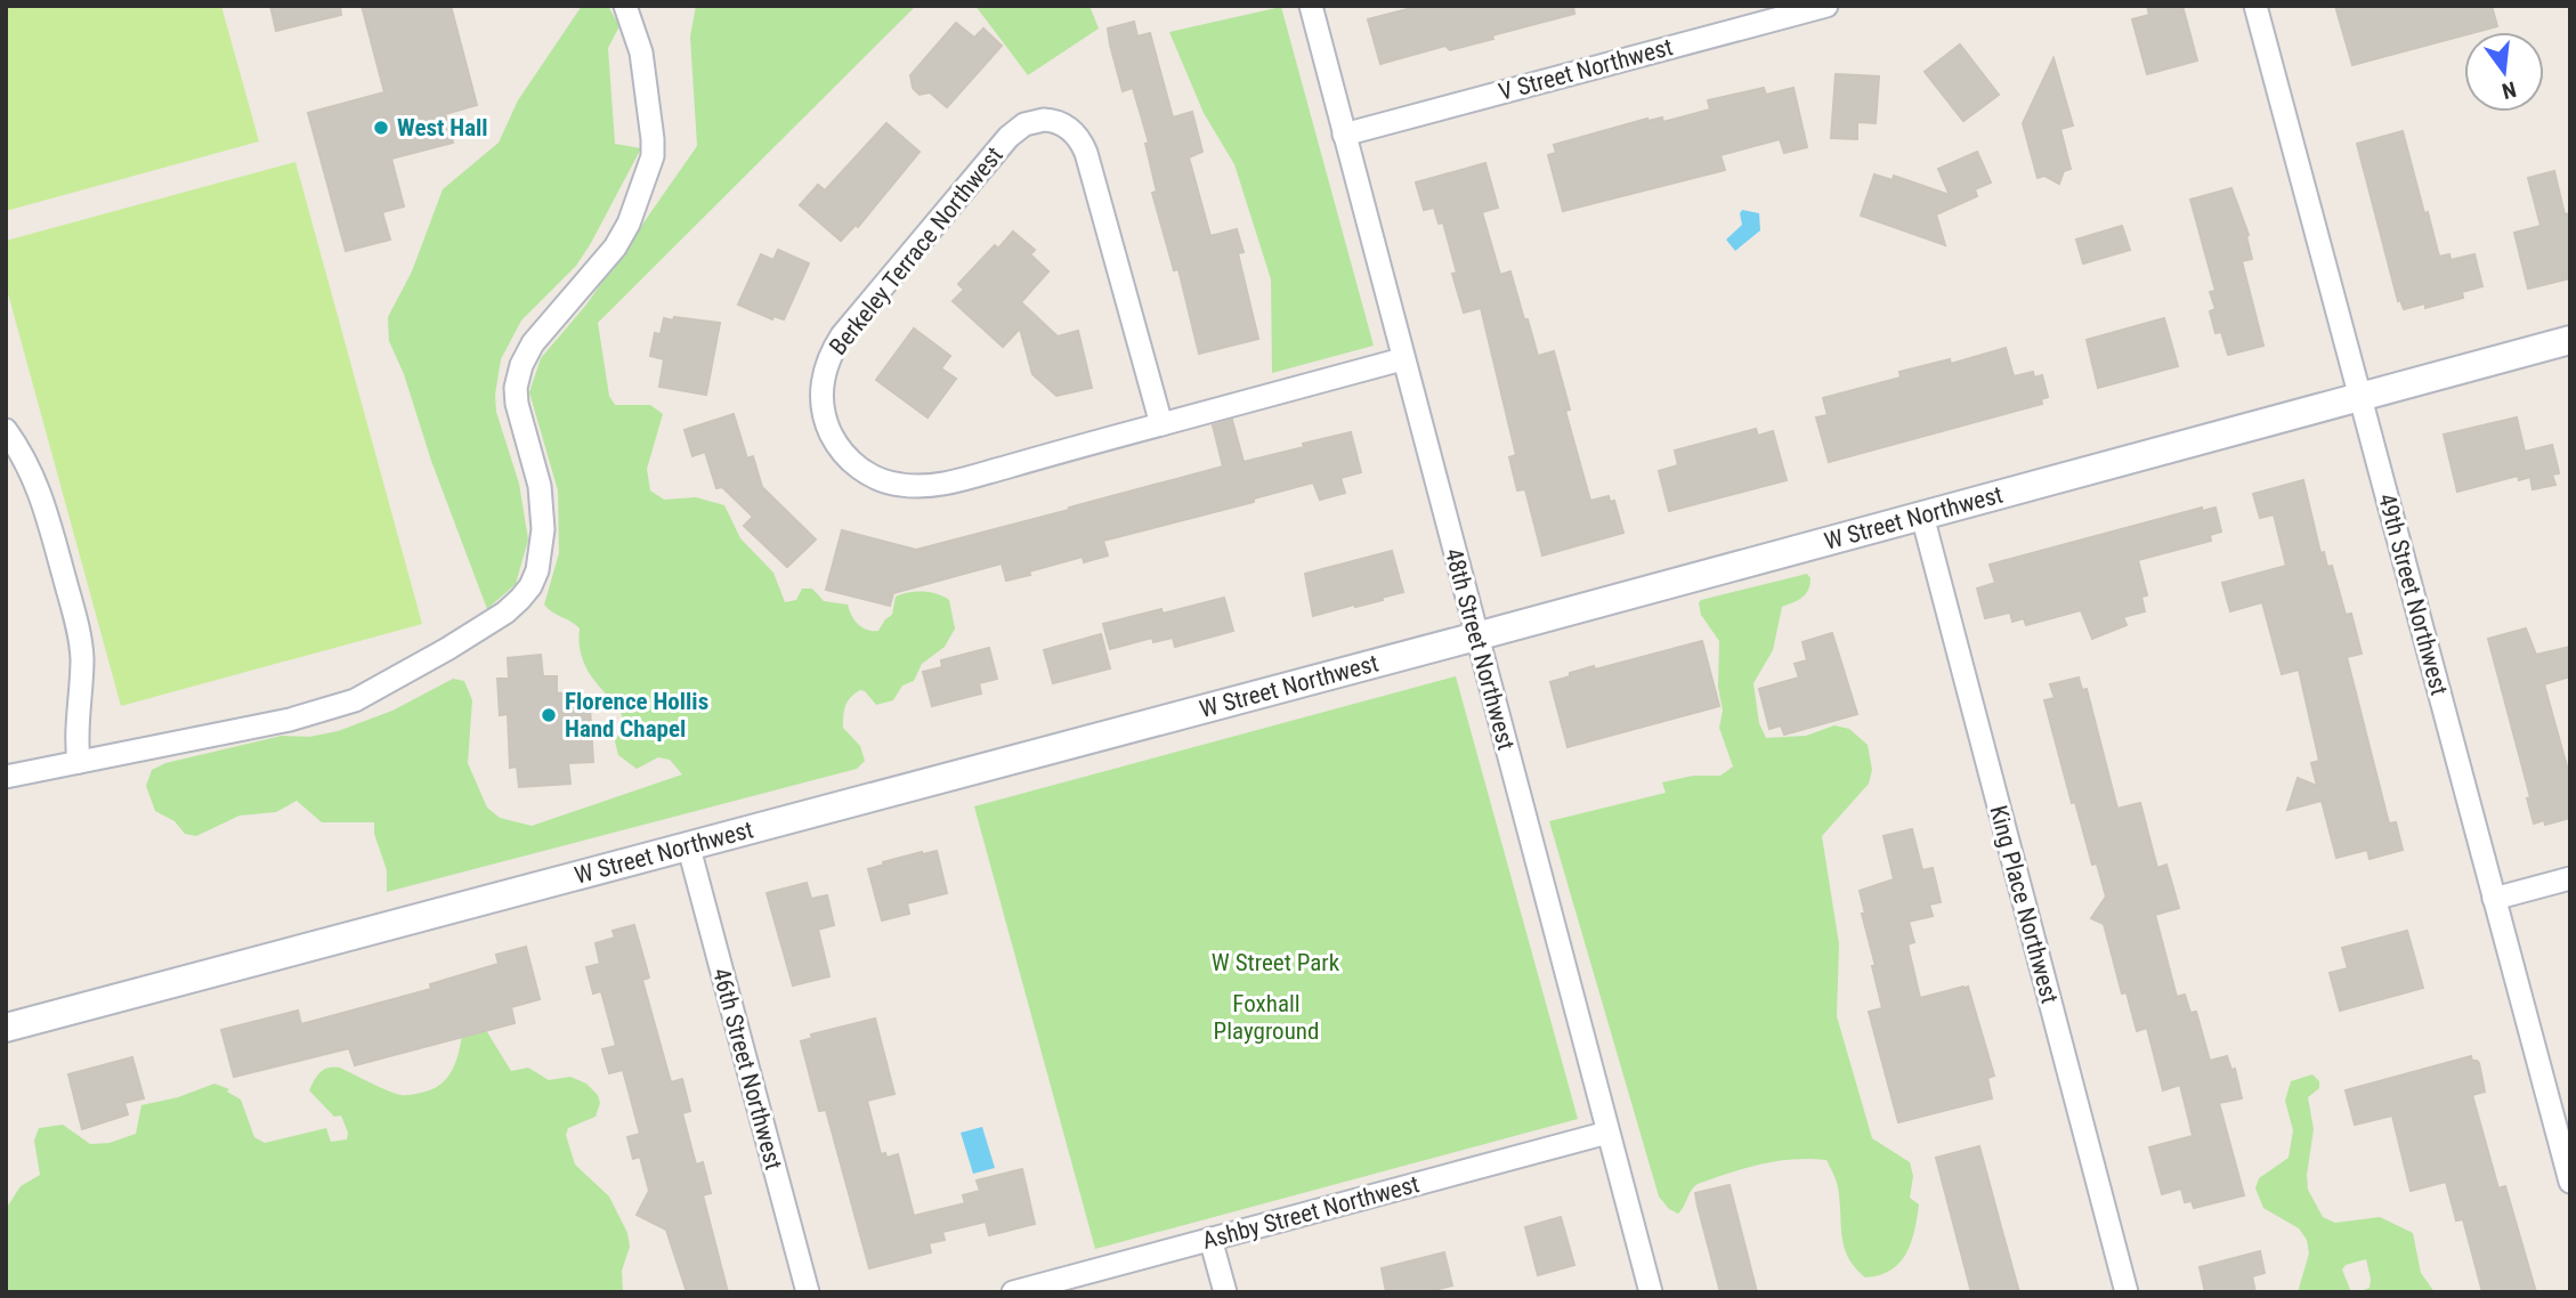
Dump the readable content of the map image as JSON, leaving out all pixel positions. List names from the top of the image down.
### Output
{
  "streets": {
    "street": [
      "V Street Northwest",
      "Berkeley Terrace Northwest",
      "W Street Northwest",
      "49th Street Northwest",
      "48th Street Northwest",
      "King Place Northwest",
      "46th Street Northwest",
      "Ashby Street Northwest"
    ]
  },
  "crossings": [
    ["V Street Northwest", "48th Street Northwest"],
    ["Berkeley Terrace Northwest", "48th Street Northwest"],
    ["W Street Northwest", "49th Street Northwest"],
    ["W Street Northwest", "48th Street Northwest"],
    ["W Street Northwest", "King Place Northwest"],
    ["W Street Northwest", "46th Street Northwest"],
    ["48th Street Northwest", "Ashby Street Northwest"]
  ],
  "parks": ["W Street Park", "Foxhall Playground"],
  "places": ["West Hall", "Florence Hollis Hand Chapel"],
  "north": "bottom"
}
